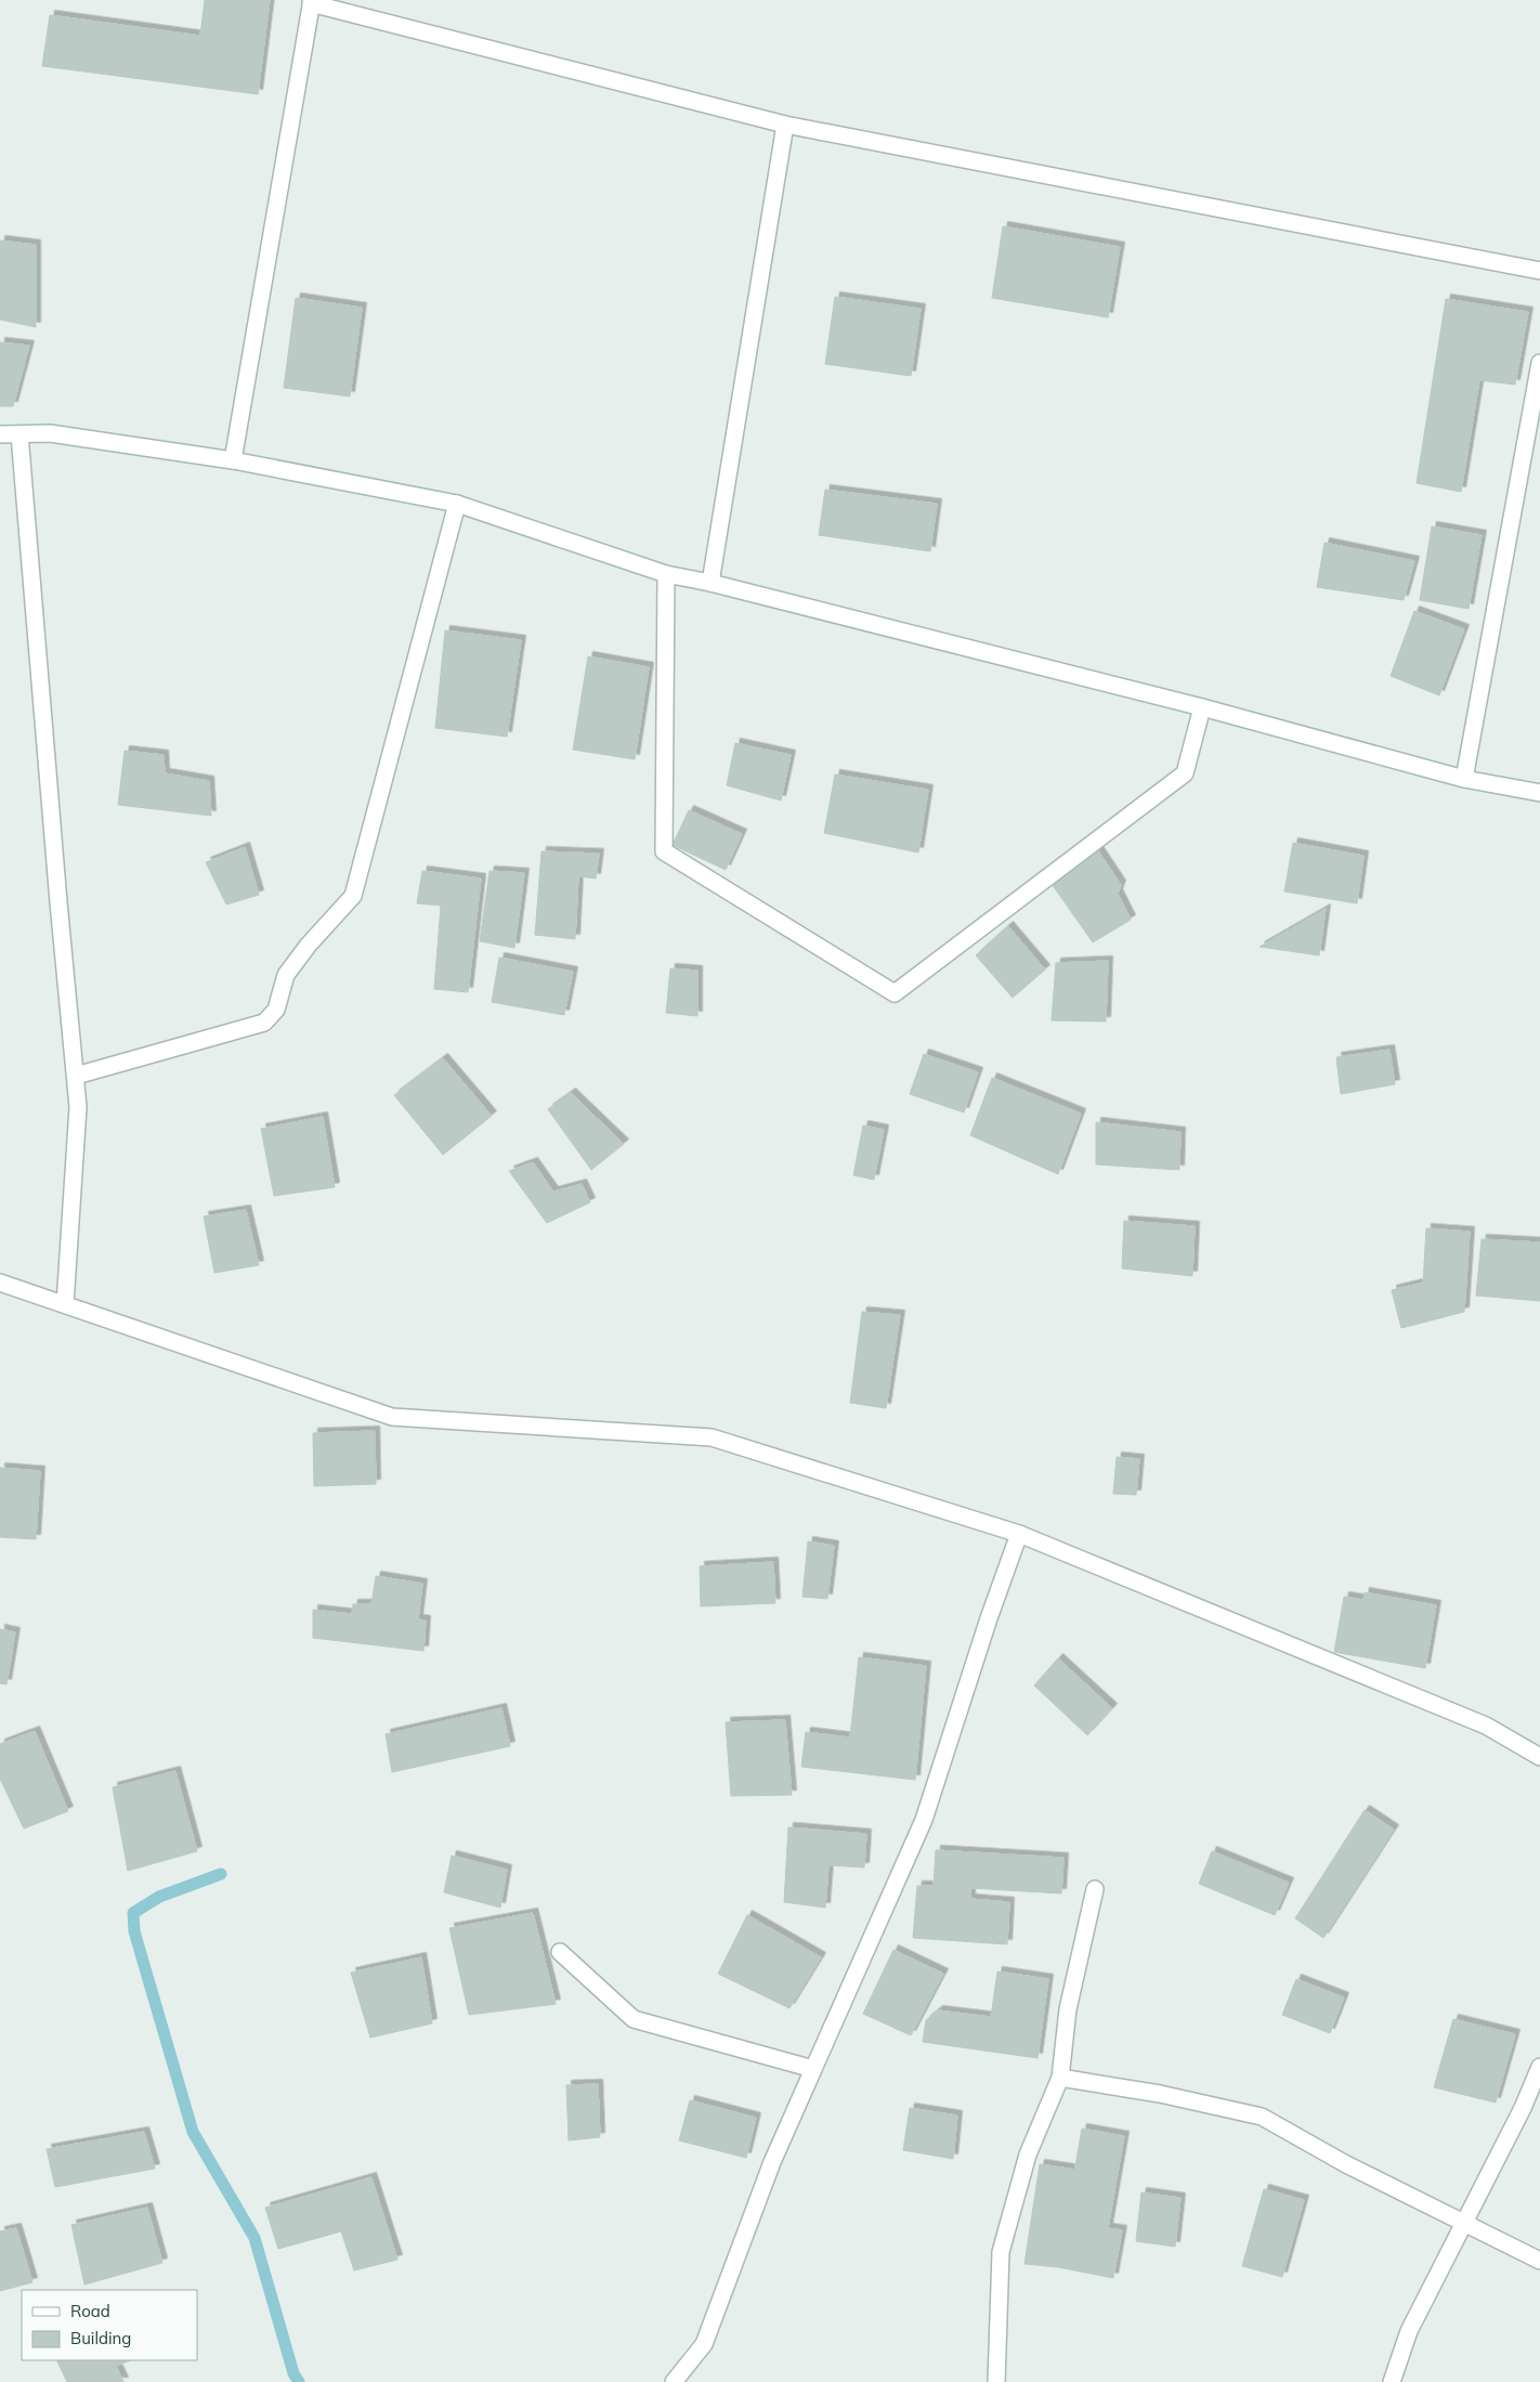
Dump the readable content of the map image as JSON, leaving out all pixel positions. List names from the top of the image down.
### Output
{
  "legend": ["Road", "Building"]
}
